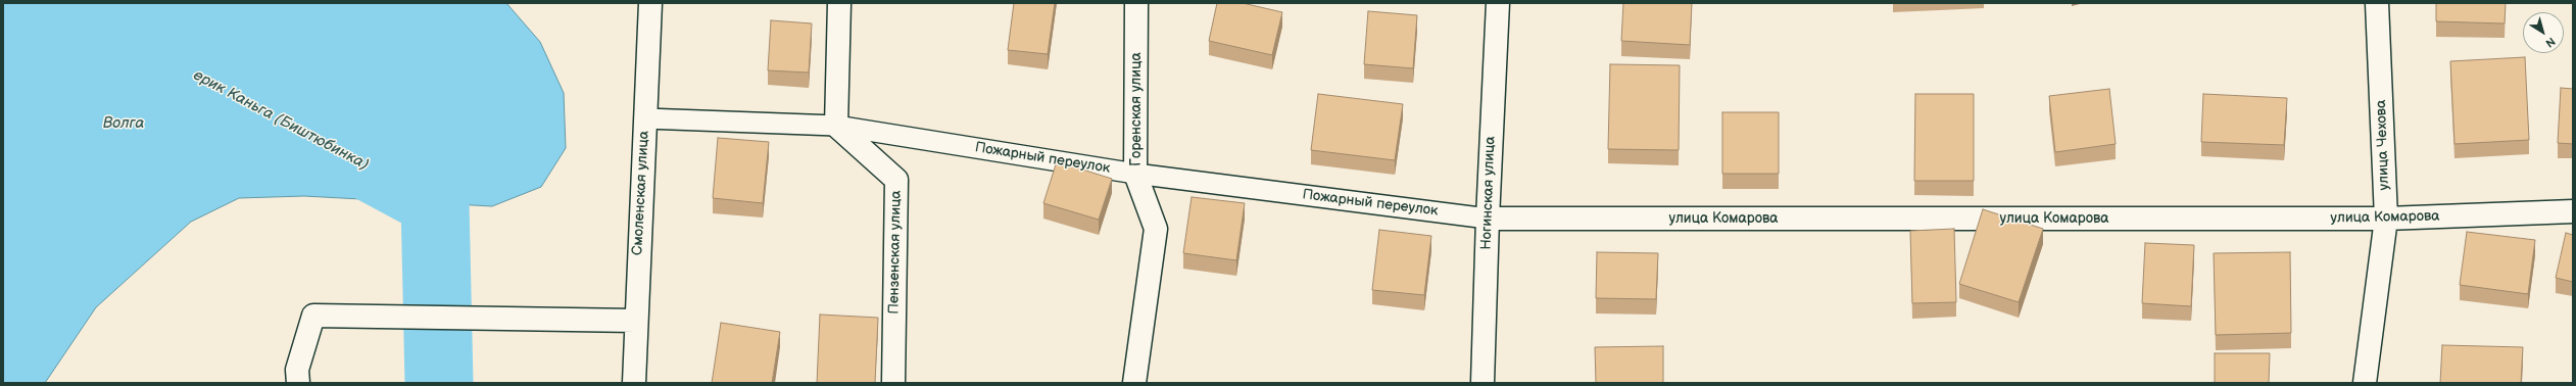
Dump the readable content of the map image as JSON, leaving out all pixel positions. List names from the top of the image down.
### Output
{
  "streets": {
    "street": [
      "Горенская улица",
      "улица Чехова",
      "Смоленская улица",
      "Ногинская улица",
      "улица Комарова",
      "Пензенская улица"
    ],
    "lane": ["Пожарный переулок"]
  },
  "crossings": [
    ["Горенская улица", "Пожарный переулок"],
    ["улица Чехова", "улица Комарова"],
    ["Пожарный переулок", "Смоленская улица"],
    ["Пожарный переулок", "Ногинская улица"],
    ["Пожарный переулок", "улица Комарова"],
    ["Пожарный переулок", "Пензенская улица"],
    ["Ногинская улица", "улица Комарова"]
  ],
  "water": ["ерик Каньга (Биштюбинка)", "Волга"],
  "north": "bottom right"
}
